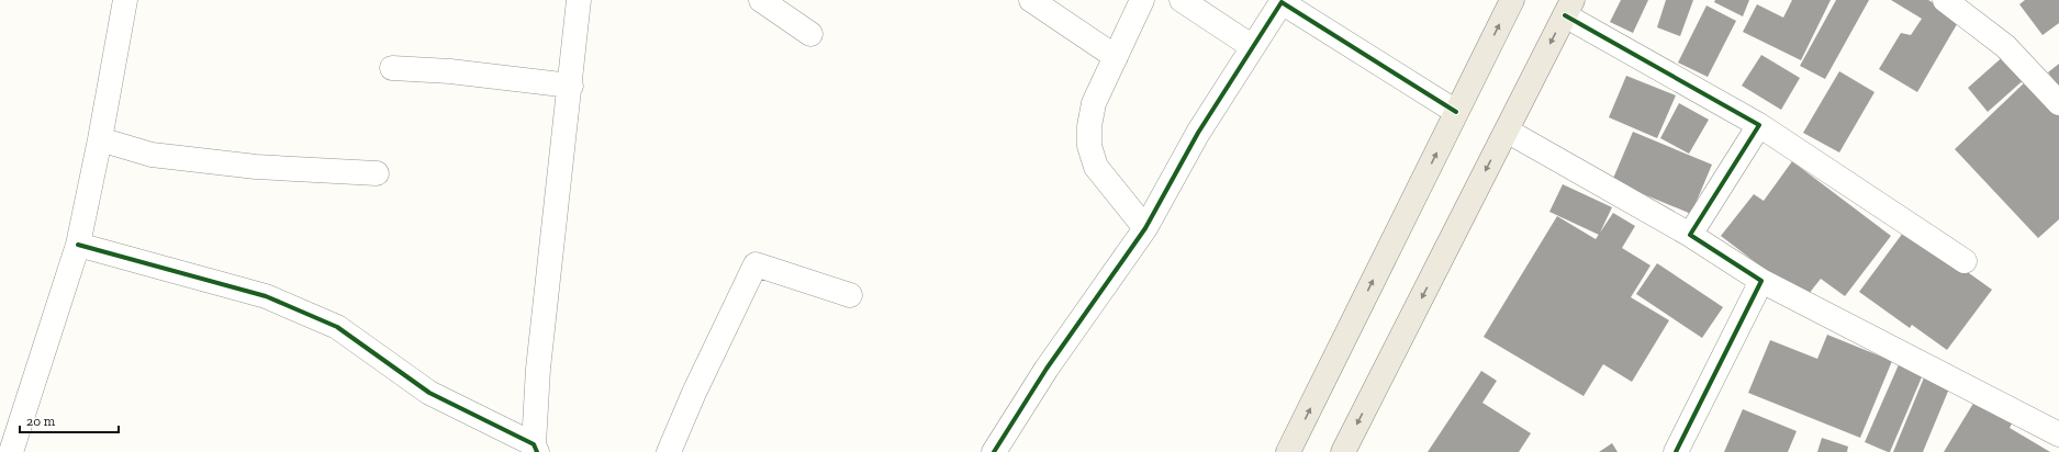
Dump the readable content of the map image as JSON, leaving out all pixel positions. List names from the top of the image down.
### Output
{
  "scale_bar": "20 m"
}
